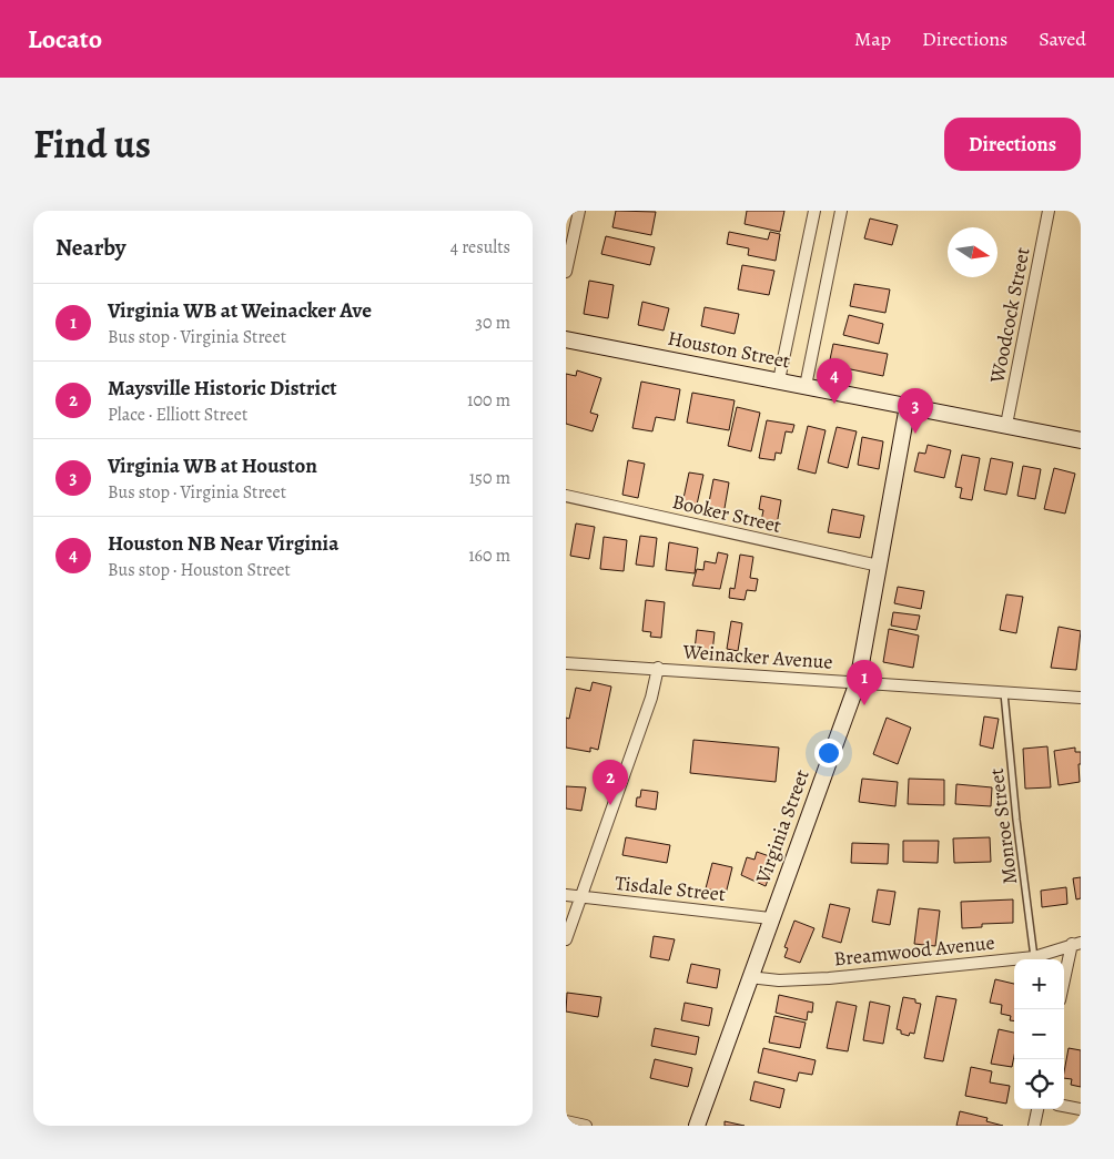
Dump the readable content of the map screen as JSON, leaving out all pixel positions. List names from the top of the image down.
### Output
{
  "streets": {
    "street": [
      "Woodcock Street",
      "Houston Street",
      "Booker Street",
      "Weinacker Avenue",
      "Virginia Street",
      "Tisdale Street",
      "Breamwood Avenue"
    ],
    "lane": ["Monroe Street"]
  },
  "crossings": [
    ["Woodcock Street", "Houston Street"],
    ["Houston Street", "Virginia Street"],
    ["Booker Street", "Virginia Street"],
    ["Weinacker Avenue", "Virginia Street"],
    ["Weinacker Avenue", "Monroe Street"],
    ["Virginia Street", "Tisdale Street"],
    ["Virginia Street", "Breamwood Avenue"],
    ["Monroe Street", "Breamwood Avenue"]
  ],
  "north": "right",
  "page": {
    "header": "Locato",
    "nav": ["Map", "Directions", "Saved"],
    "title": "Find us",
    "buttons": "Directions",
    "heading": ["Nearby", "4 results"],
    "list": [
      {
        "mark": "1",
        "name": "Virginia WB at Weinacker Ave",
        "note": "Bus stop · Virginia Street",
        "value": "30 m"
      },
      {
        "mark": "2",
        "name": "Maysville Historic District",
        "note": "Place · Elliott Street",
        "value": "100 m"
      },
      {
        "mark": "3",
        "name": "Virginia WB at Houston",
        "note": "Bus stop · Virginia Street",
        "value": "150 m"
      },
      {
        "mark": "4",
        "name": "Houston NB Near Virginia",
        "note": "Bus stop · Houston Street",
        "value": "160 m"
      }
    ],
    "pins": [
      "4",
      "3",
      "1",
      "2"
    ],
    "map_buttons": ["+", "−"]
  }
}
